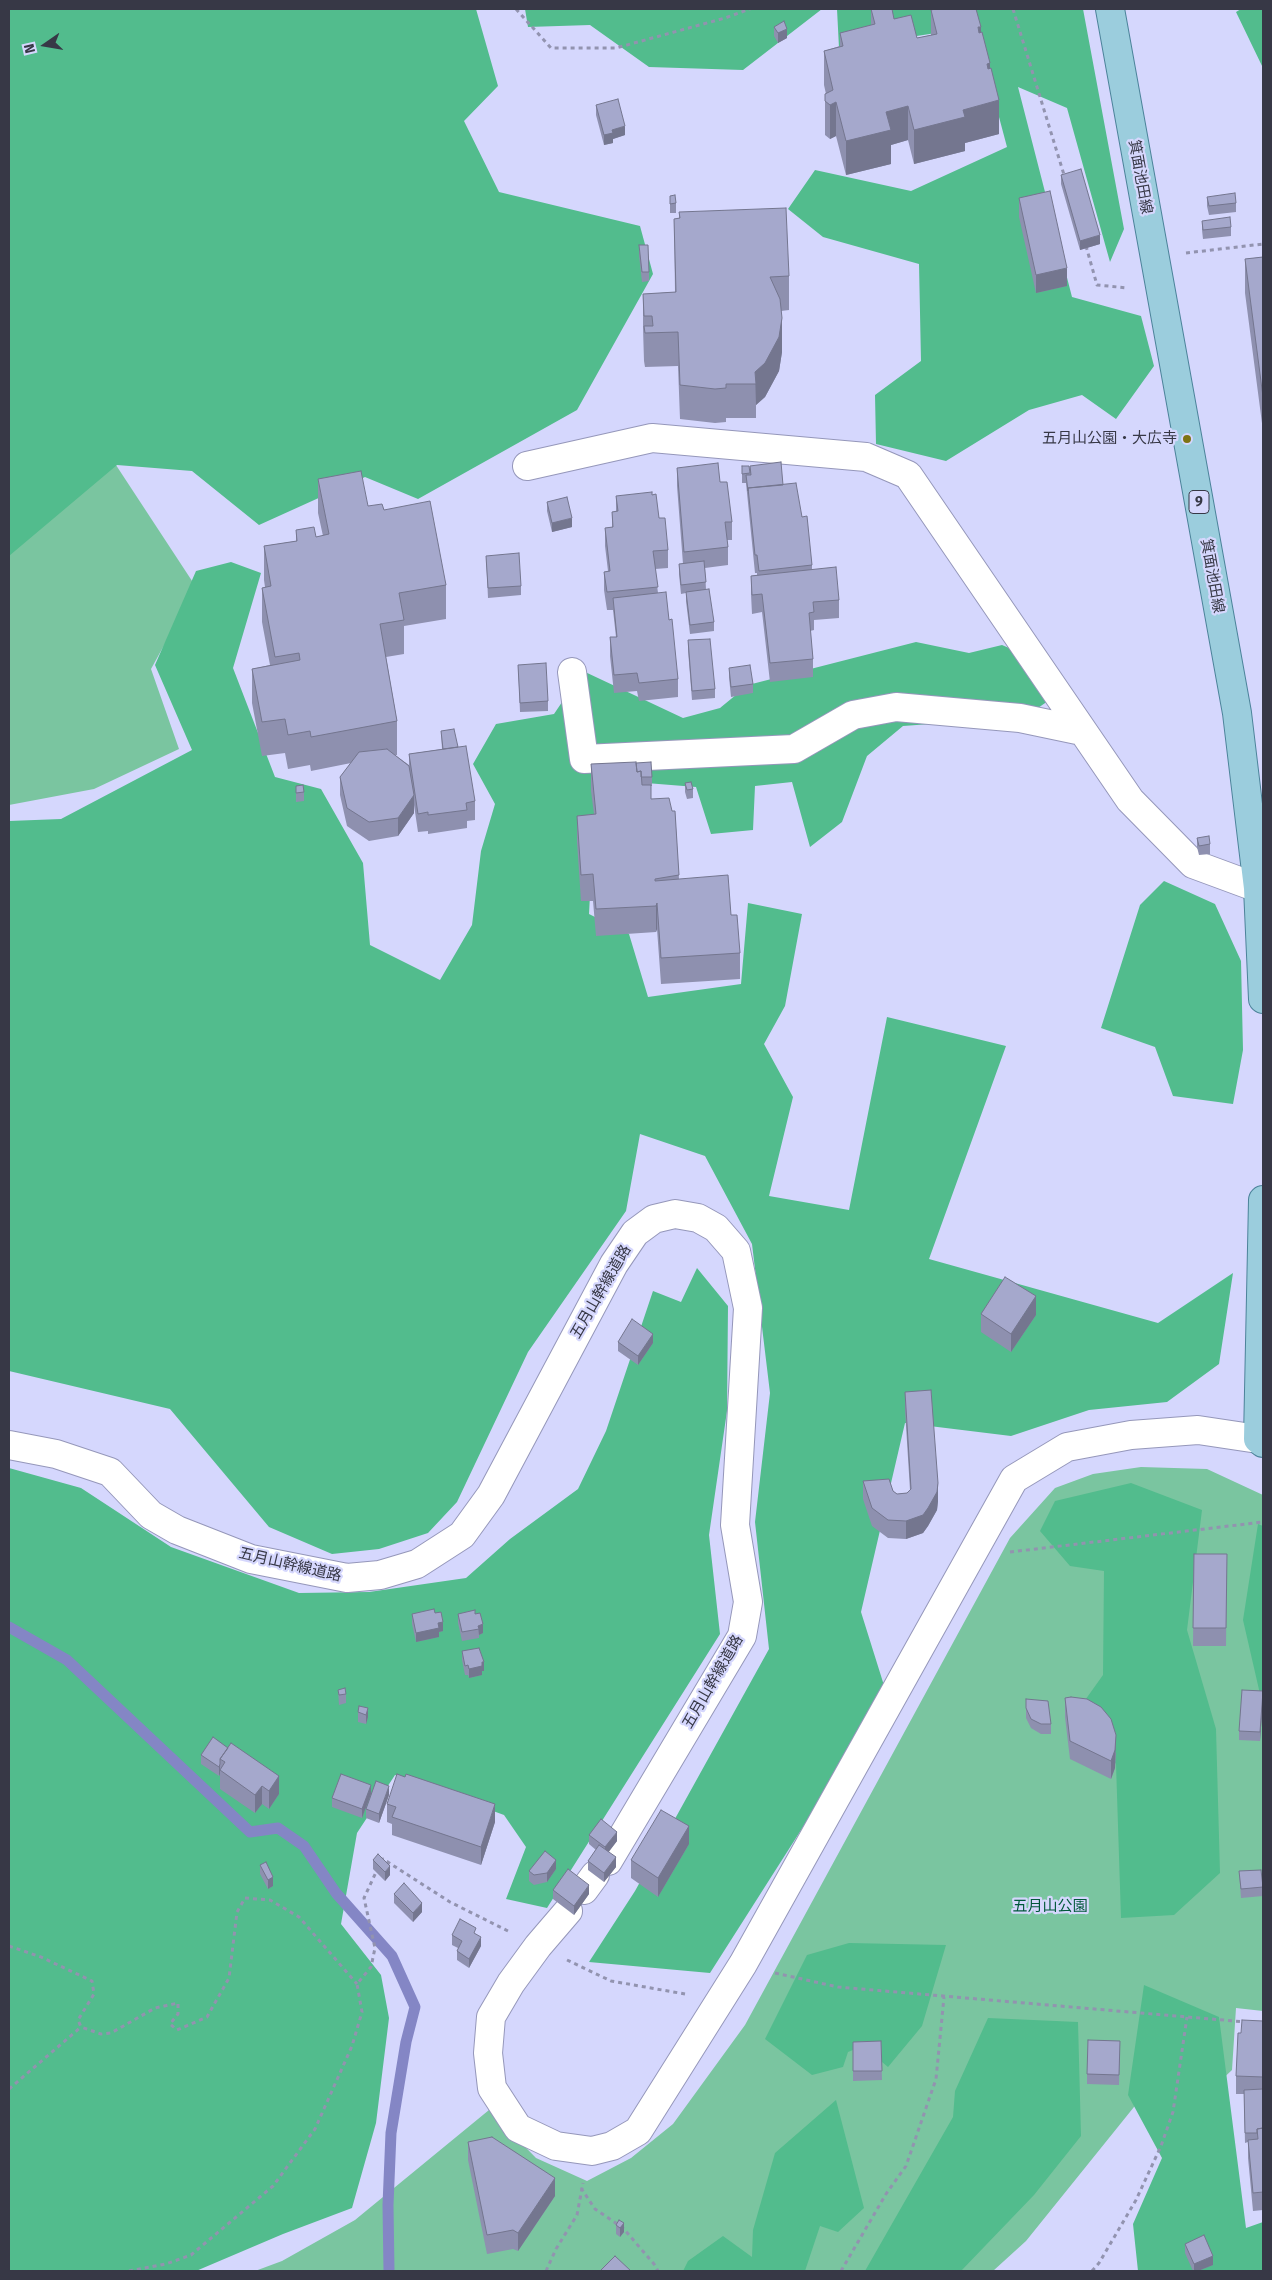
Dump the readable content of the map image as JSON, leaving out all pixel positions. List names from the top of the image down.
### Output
{
  "streets": {
    "main road": ["箕面池田線", "9"],
    "street": ["五月山幹線道路"]
  },
  "parks": ["五月山公園"],
  "places": ["五月山公園・大広寺"],
  "north": "left"
}
